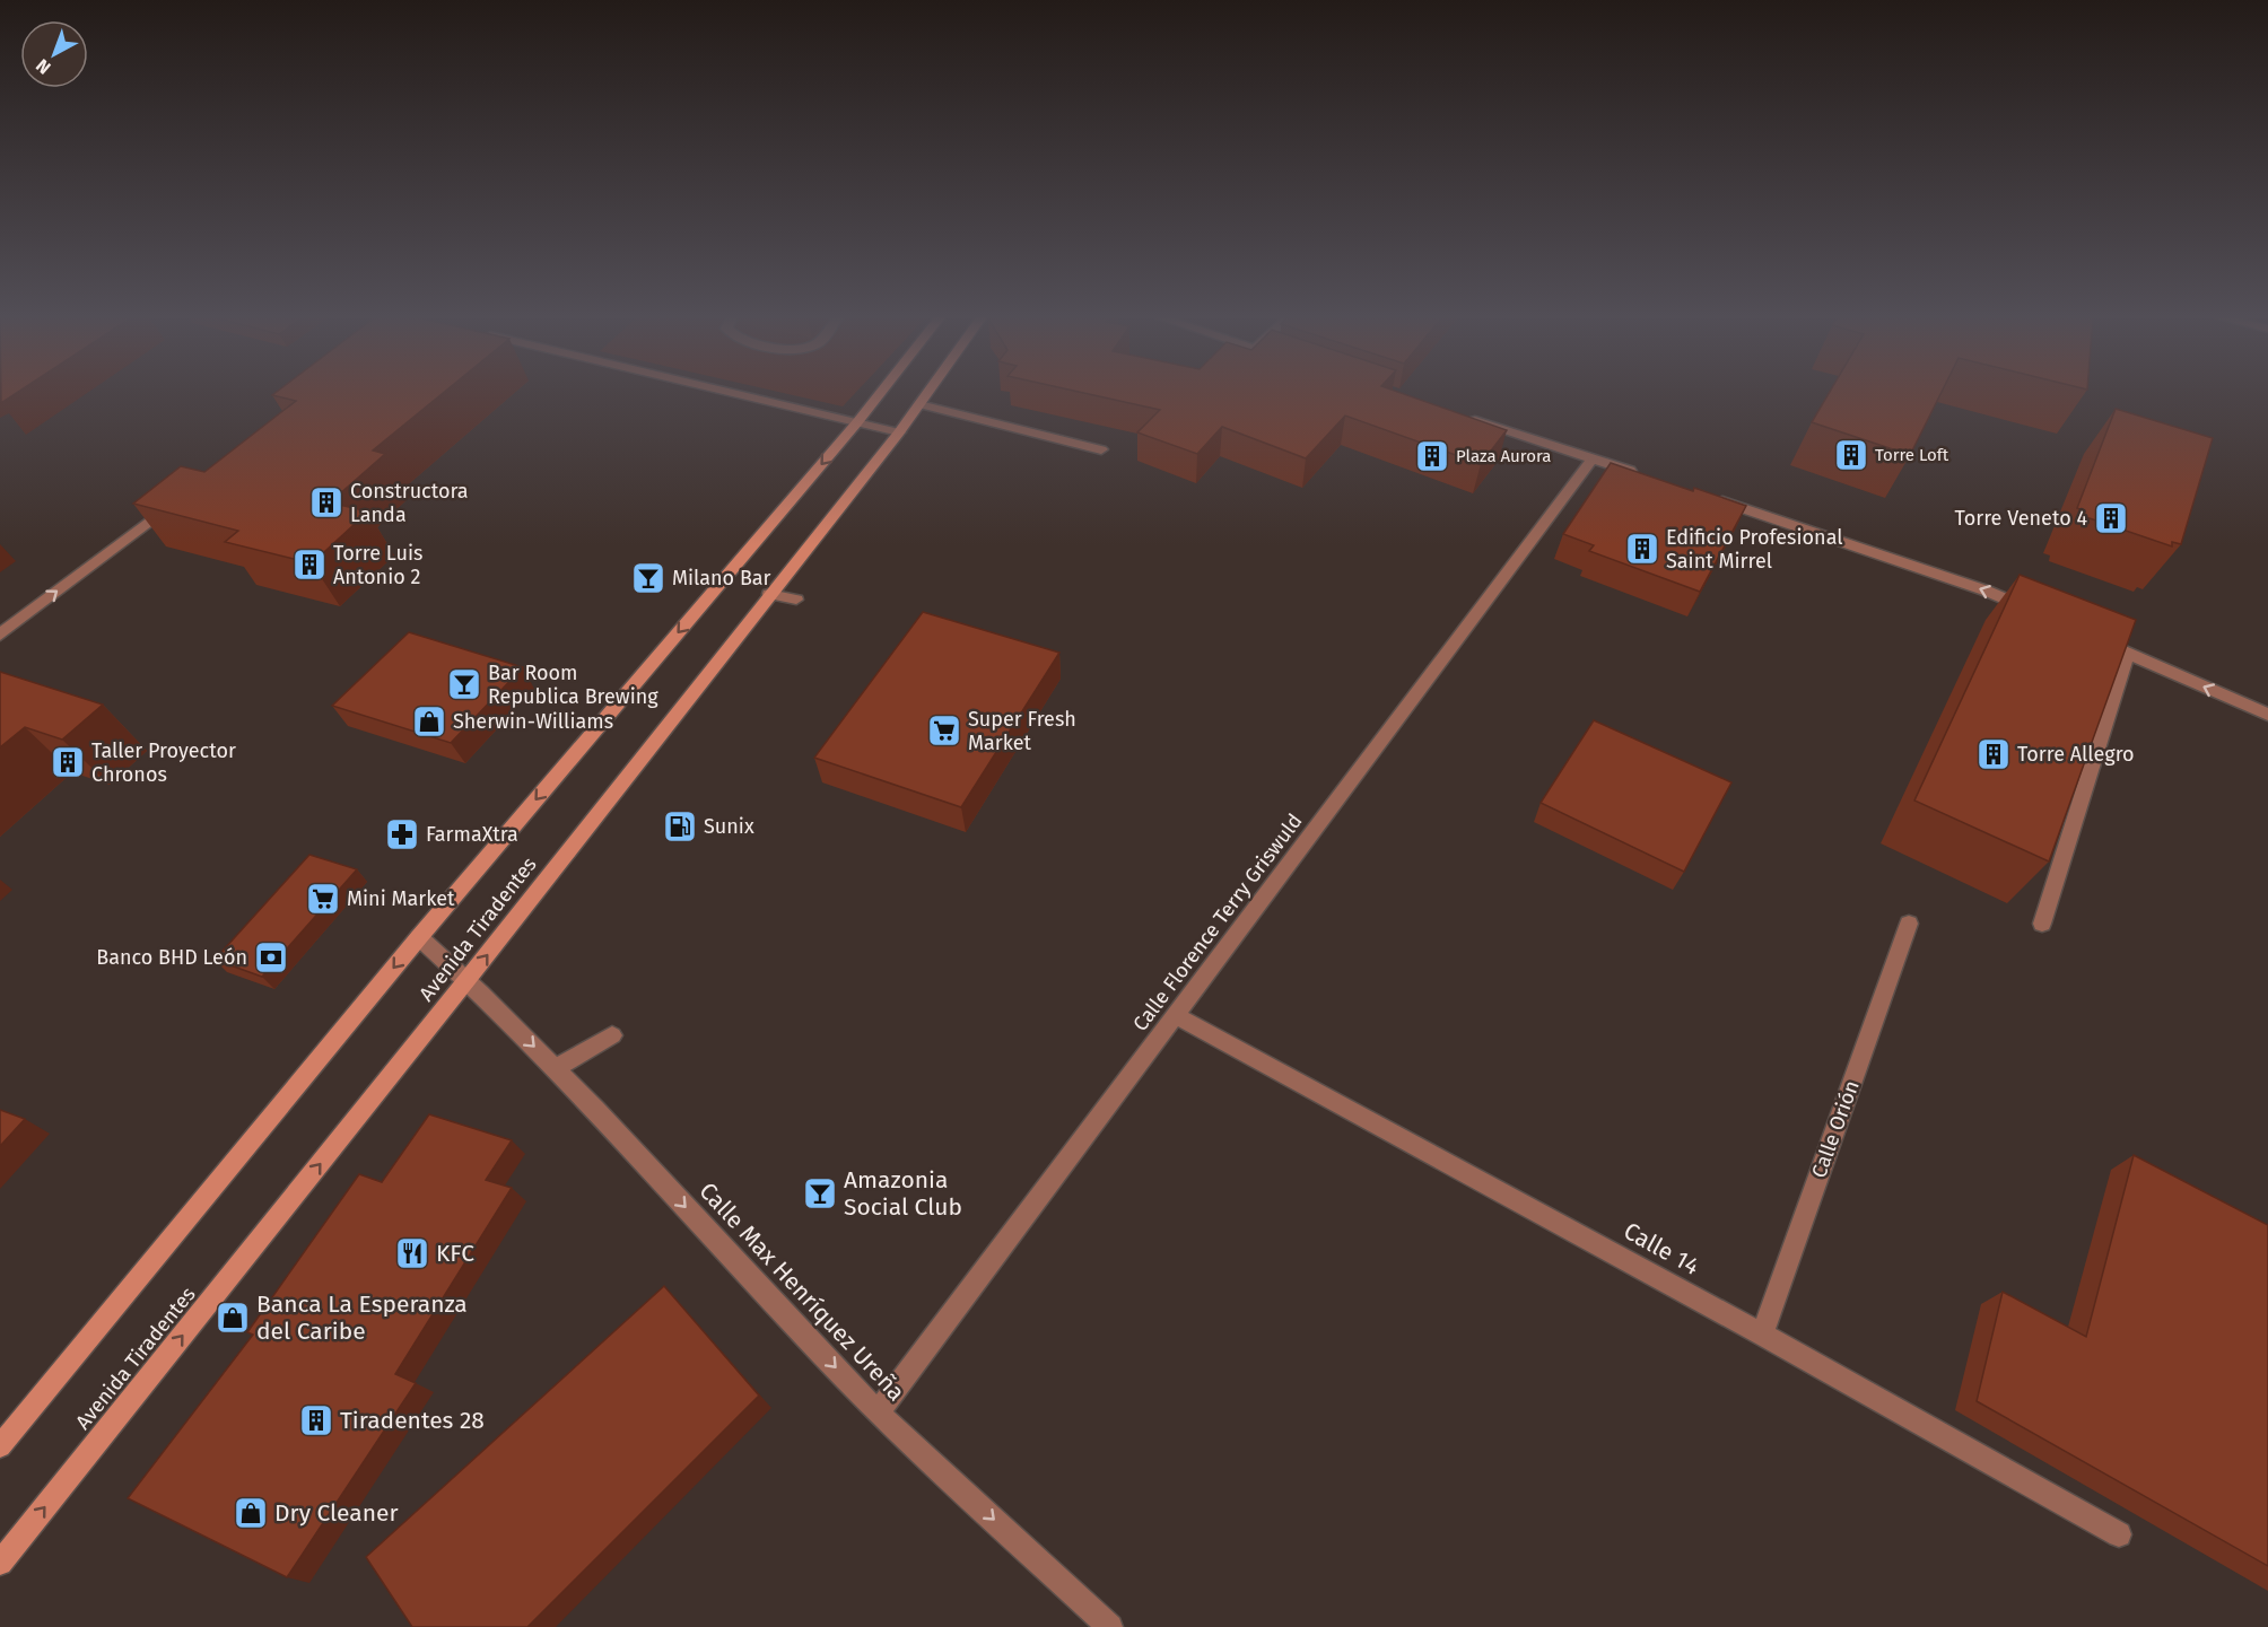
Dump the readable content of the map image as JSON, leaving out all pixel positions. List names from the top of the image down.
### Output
{
  "streets": {
    "main road": ["Avenida Tiradentes"],
    "street": [
      "Calle Florence Terry Griswuld",
      "Calle Orión",
      "Calle 14",
      "Calle Max Henríquez Ureña"
    ]
  },
  "crossings": [
    ["Calle Florence Terry Griswuld", "Calle 14"],
    ["Calle Florence Terry Griswuld", "Calle Max Henríquez Ureña"],
    ["Avenida Tiradentes", "Calle Max Henríquez Ureña"],
    ["Calle Orión", "Calle 14"]
  ],
  "one_way": ["Calle Max Henríquez Ureña"],
  "places": {
    "building": [
      "Torre Loft",
      "Plaza Aurora",
      "Constructora Landa",
      "Torre Veneto 4",
      "Edificio Profesional Saint Mirrel",
      "Torre Luis Antonio 2",
      "Torre Allegro",
      "Taller Proyector Chronos",
      "Tiradentes 28"
    ],
    "bar": ["Milano Bar", "Bar Room Republica Brewing", "Amazonia Social Club"],
    "shop": ["Sherwin-Williams", "Banca La Esperanza del Caribe", "Dry Cleaner"],
    "supermarket": ["Super Fresh Market", "Mini Market"],
    "fuel station": ["Sunix"],
    "pharmacy": ["FarmaXtra"],
    "bank": ["Banco BHD León"],
    "restaurant": ["KFC"]
  },
  "north": "bottom left"
}
